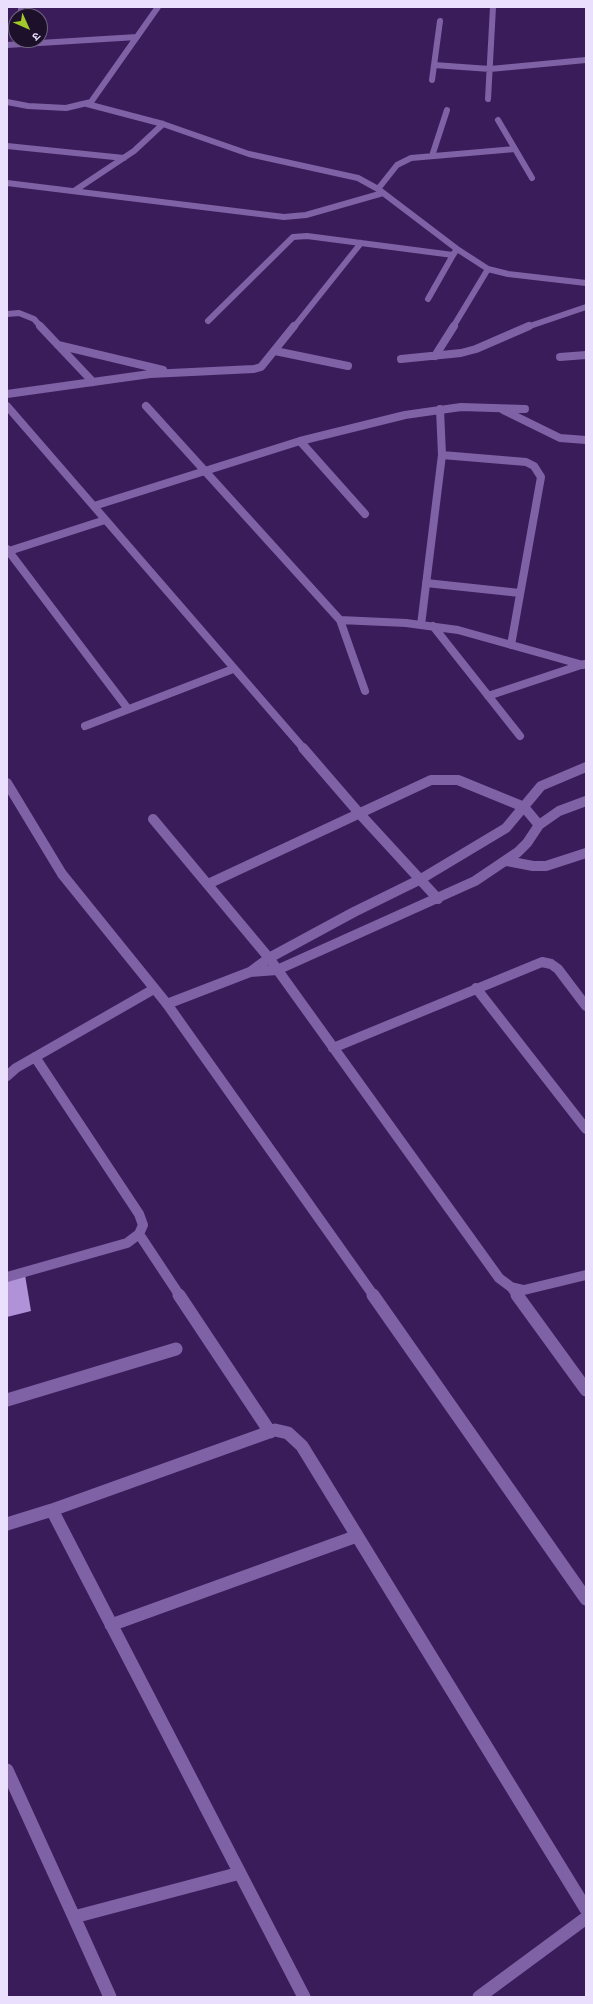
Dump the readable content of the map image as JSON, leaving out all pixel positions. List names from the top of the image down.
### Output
{
  "north": "bottom right"
}
